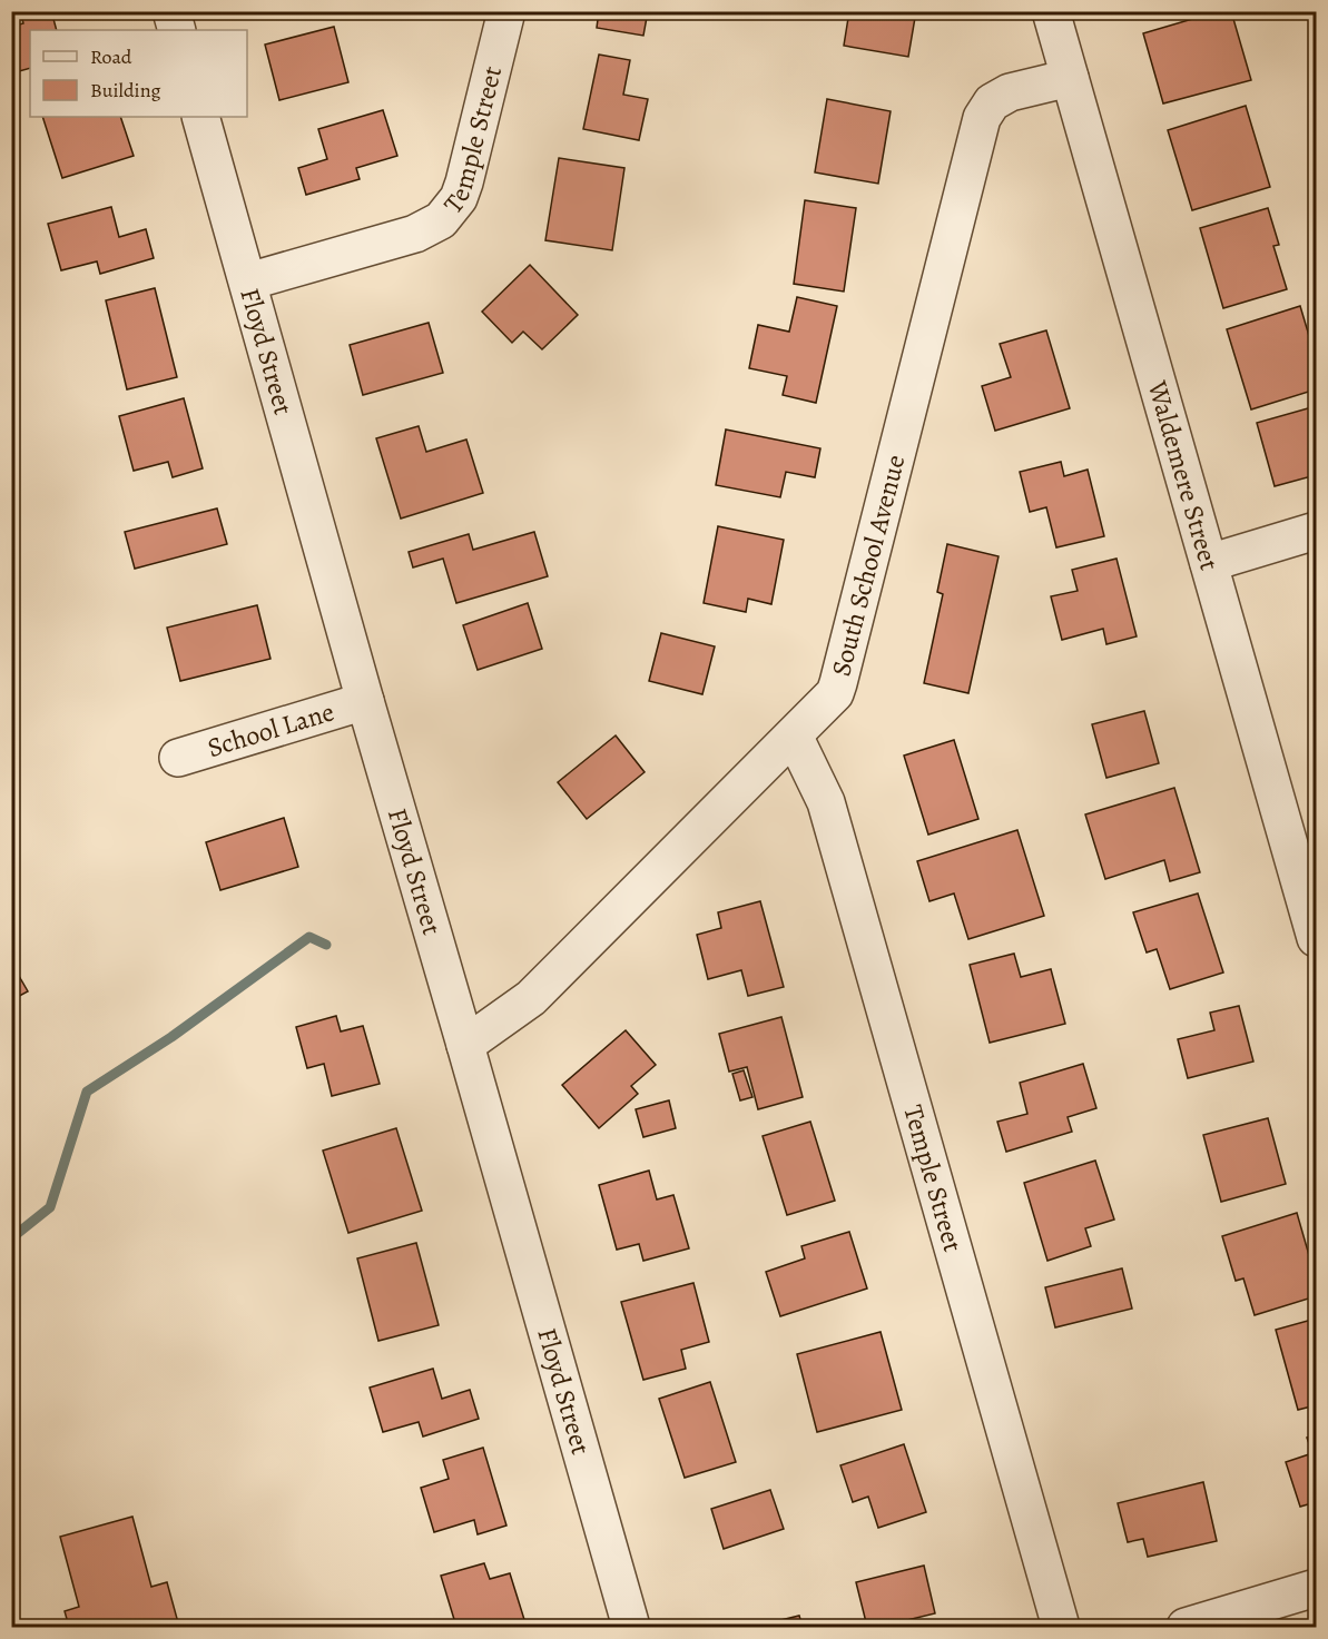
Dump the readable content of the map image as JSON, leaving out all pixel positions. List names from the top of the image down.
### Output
{
  "streets": {
    "street": [
      "Temple Street",
      "Floyd Street",
      "Waldemere Street",
      "South School Avenue",
      "School Lane"
    ]
  },
  "crossings": [
    ["Temple Street", "Floyd Street"],
    ["Temple Street", "South School Avenue"],
    ["Floyd Street", "South School Avenue"],
    ["Floyd Street", "School Lane"],
    ["Waldemere Street", "South School Avenue"]
  ],
  "legend": ["Road", "Building"]
}
